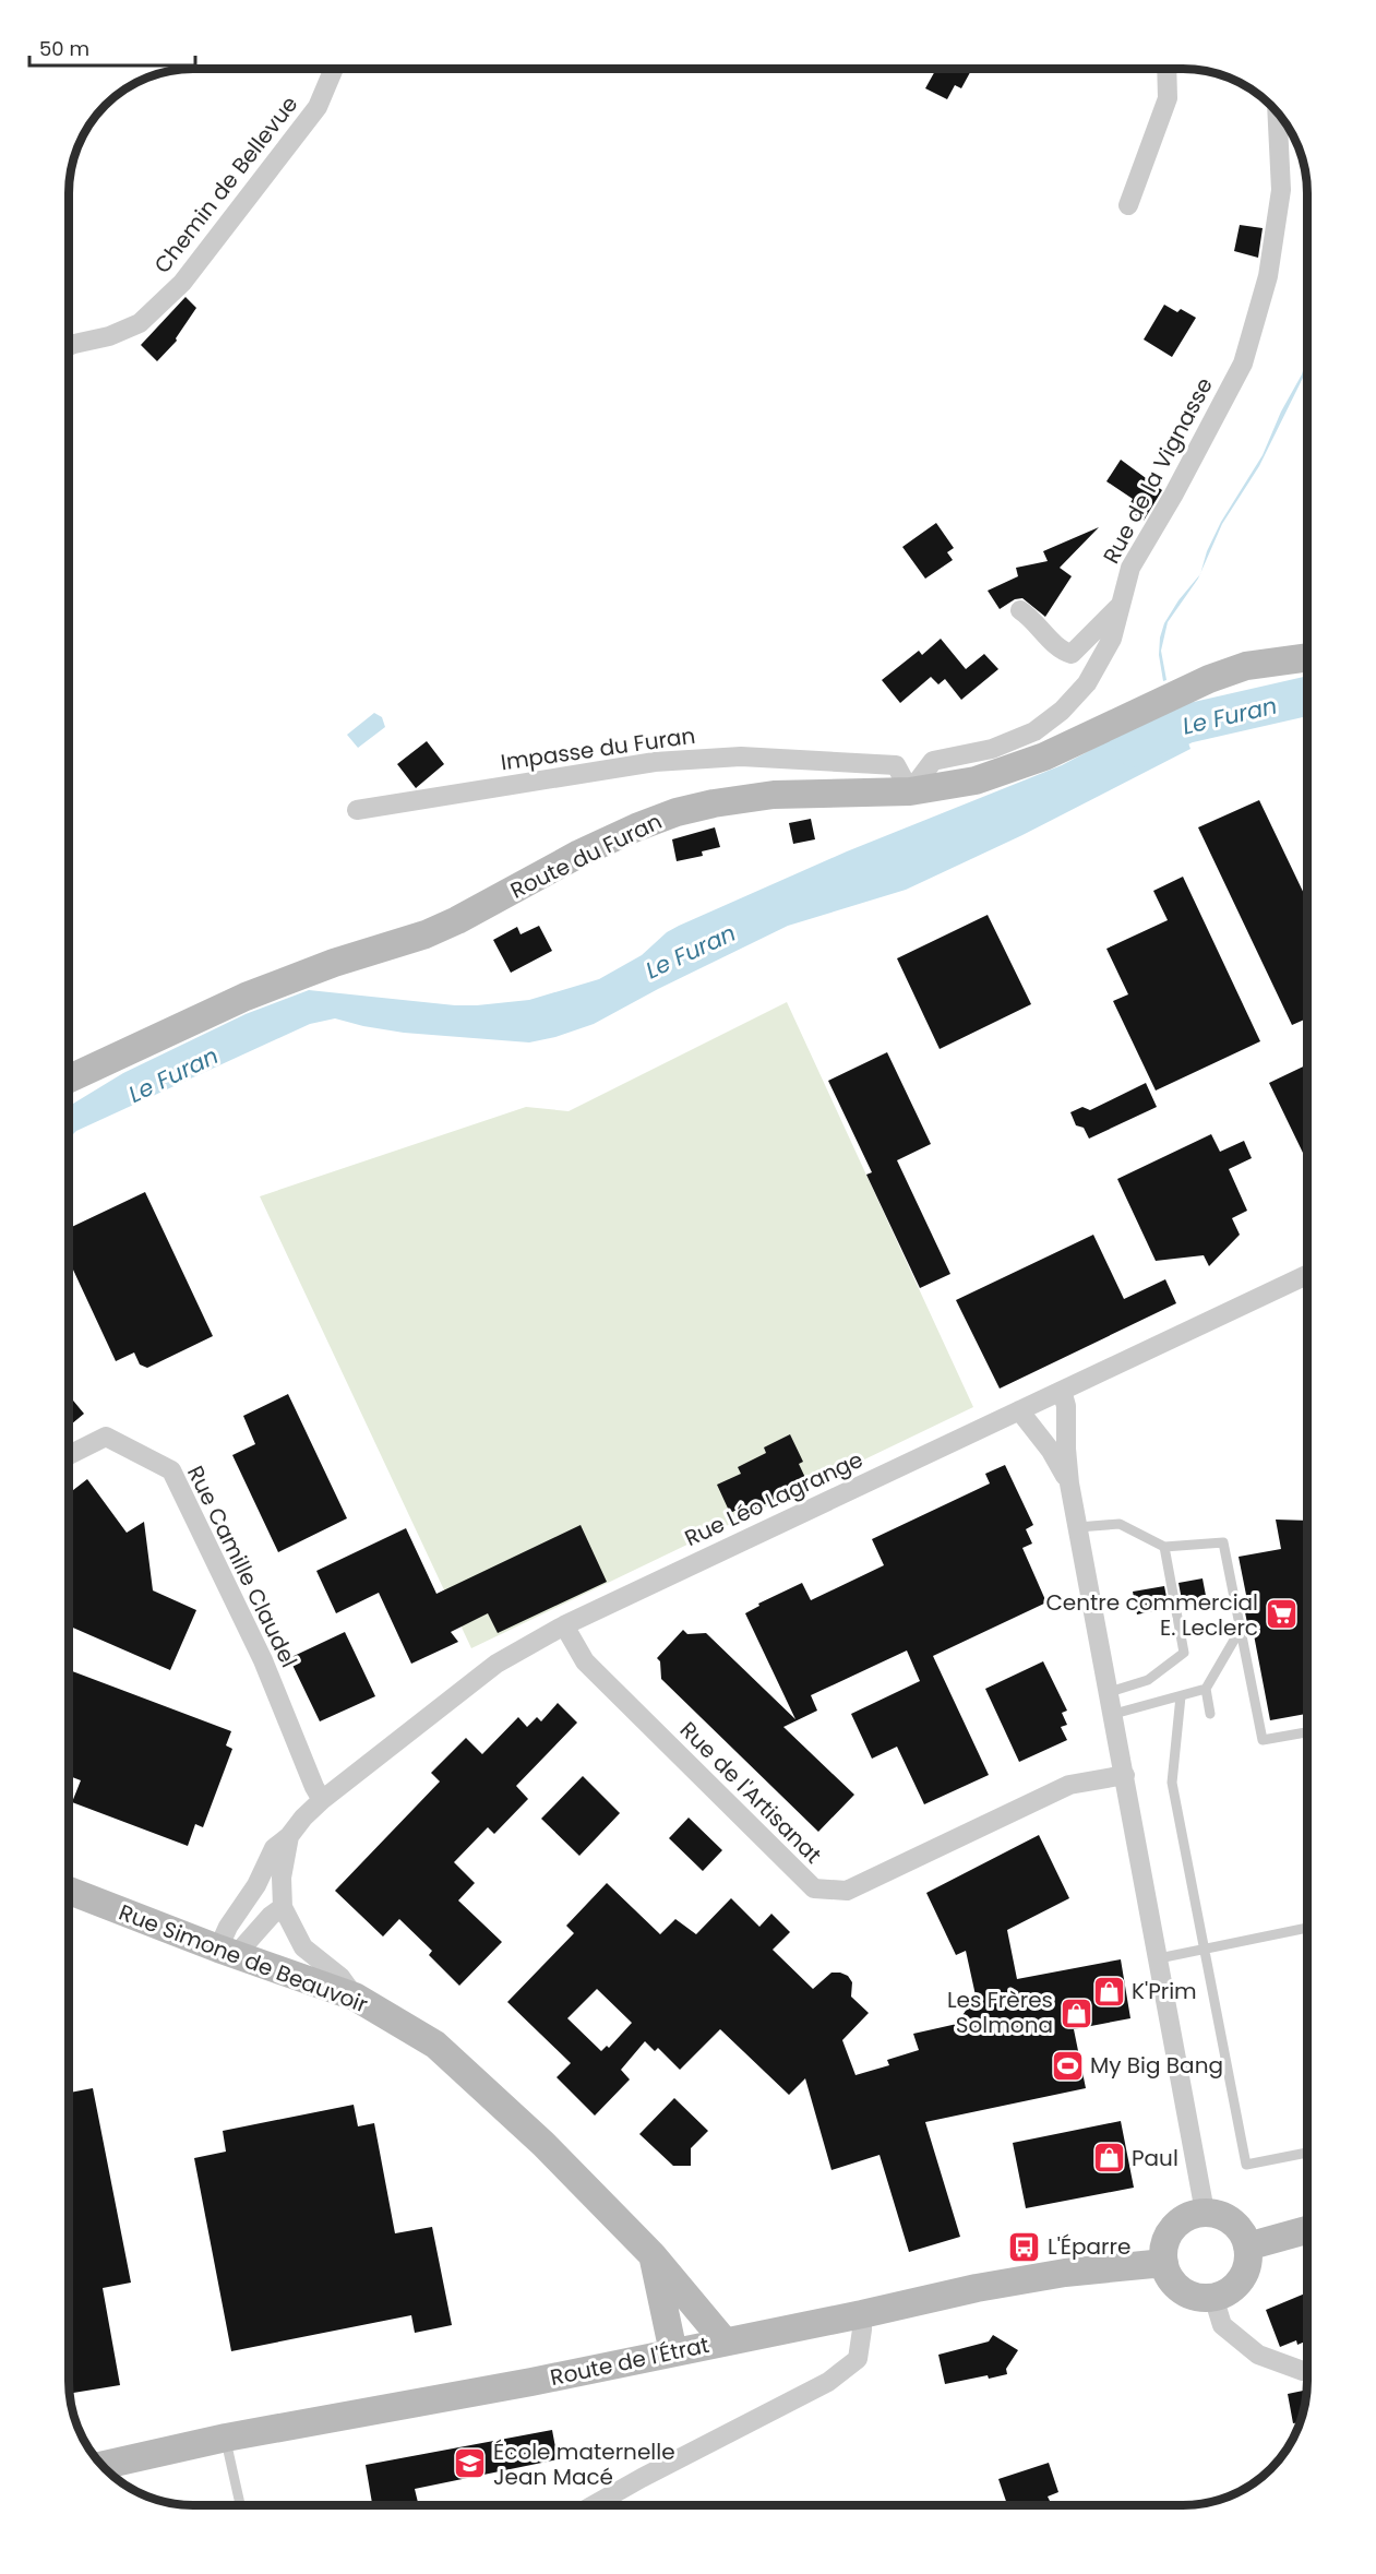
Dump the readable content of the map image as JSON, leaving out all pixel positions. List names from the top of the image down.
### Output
{
  "streets": {
    "main road": ["Route du Furan", "Rue Simone de Beauvoir", "Route de l'Étrat"],
    "street": [
      "Chemin de Bellevue",
      "Rue de la Vignasse",
      "Impasse du Furan",
      "Rue Léo Lagrange",
      "Rue Camille Claudel",
      "Rue de l'Artisanat"
    ]
  },
  "crossings": [
    ["Rue de la Vignasse", "Impasse du Furan"],
    ["Rue de la Vignasse", "Route du Furan"],
    ["Impasse du Furan", "Route du Furan"],
    ["Rue Léo Lagrange", "Rue Camille Claudel"],
    ["Rue Léo Lagrange", "Rue de l'Artisanat"],
    ["Rue Léo Lagrange", "Rue Simone de Beauvoir"],
    ["Rue Simone de Beauvoir", "Route de l'Étrat"]
  ],
  "water": ["Le Furan"],
  "places": {
    "supermarket": ["Centre commercial E. Leclerc"],
    "shop": ["K'Prim", "Les Frères Solmona", "Paul"],
    "sports": ["My Big Bang"],
    "bus stop": ["L'Éparre"],
    "school or university": ["École maternelle Jean Macé"]
  },
  "scale_bar": "50 m"
}
